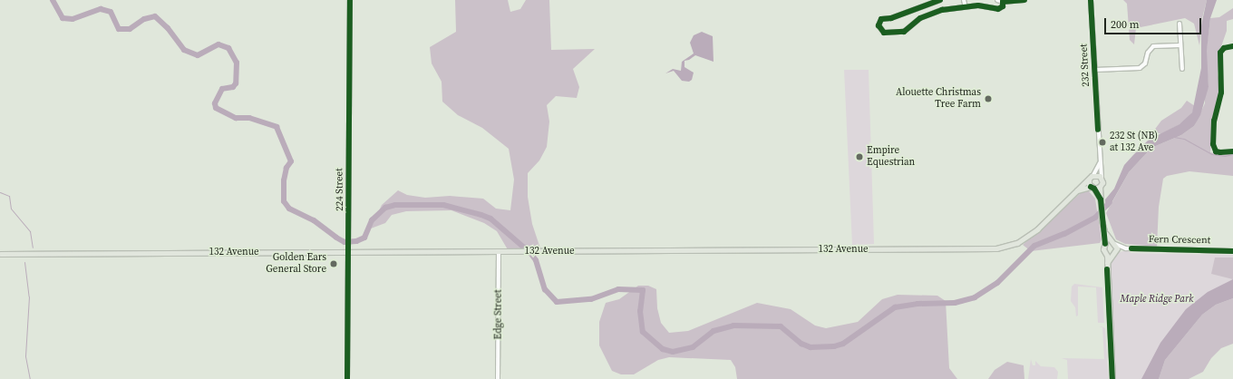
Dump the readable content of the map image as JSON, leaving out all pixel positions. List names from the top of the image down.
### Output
{
  "streets": {
    "main road": ["132 Avenue"],
    "street": [
      "232 Street",
      "224 Street",
      "Fern Crescent",
      "Edge Street"
    ]
  },
  "crossings": [
    ["224 Street", "132 Avenue"],
    ["132 Avenue", "Edge Street"]
  ],
  "parks": ["Maple Ridge Park"],
  "places": [
    "Alouette Christmas Tree Farm",
    "232 St (NB) at 132 Ave",
    "Empire Equestrian",
    "Golden Ears General Store"
  ],
  "scale_bar": "200 m"
}
